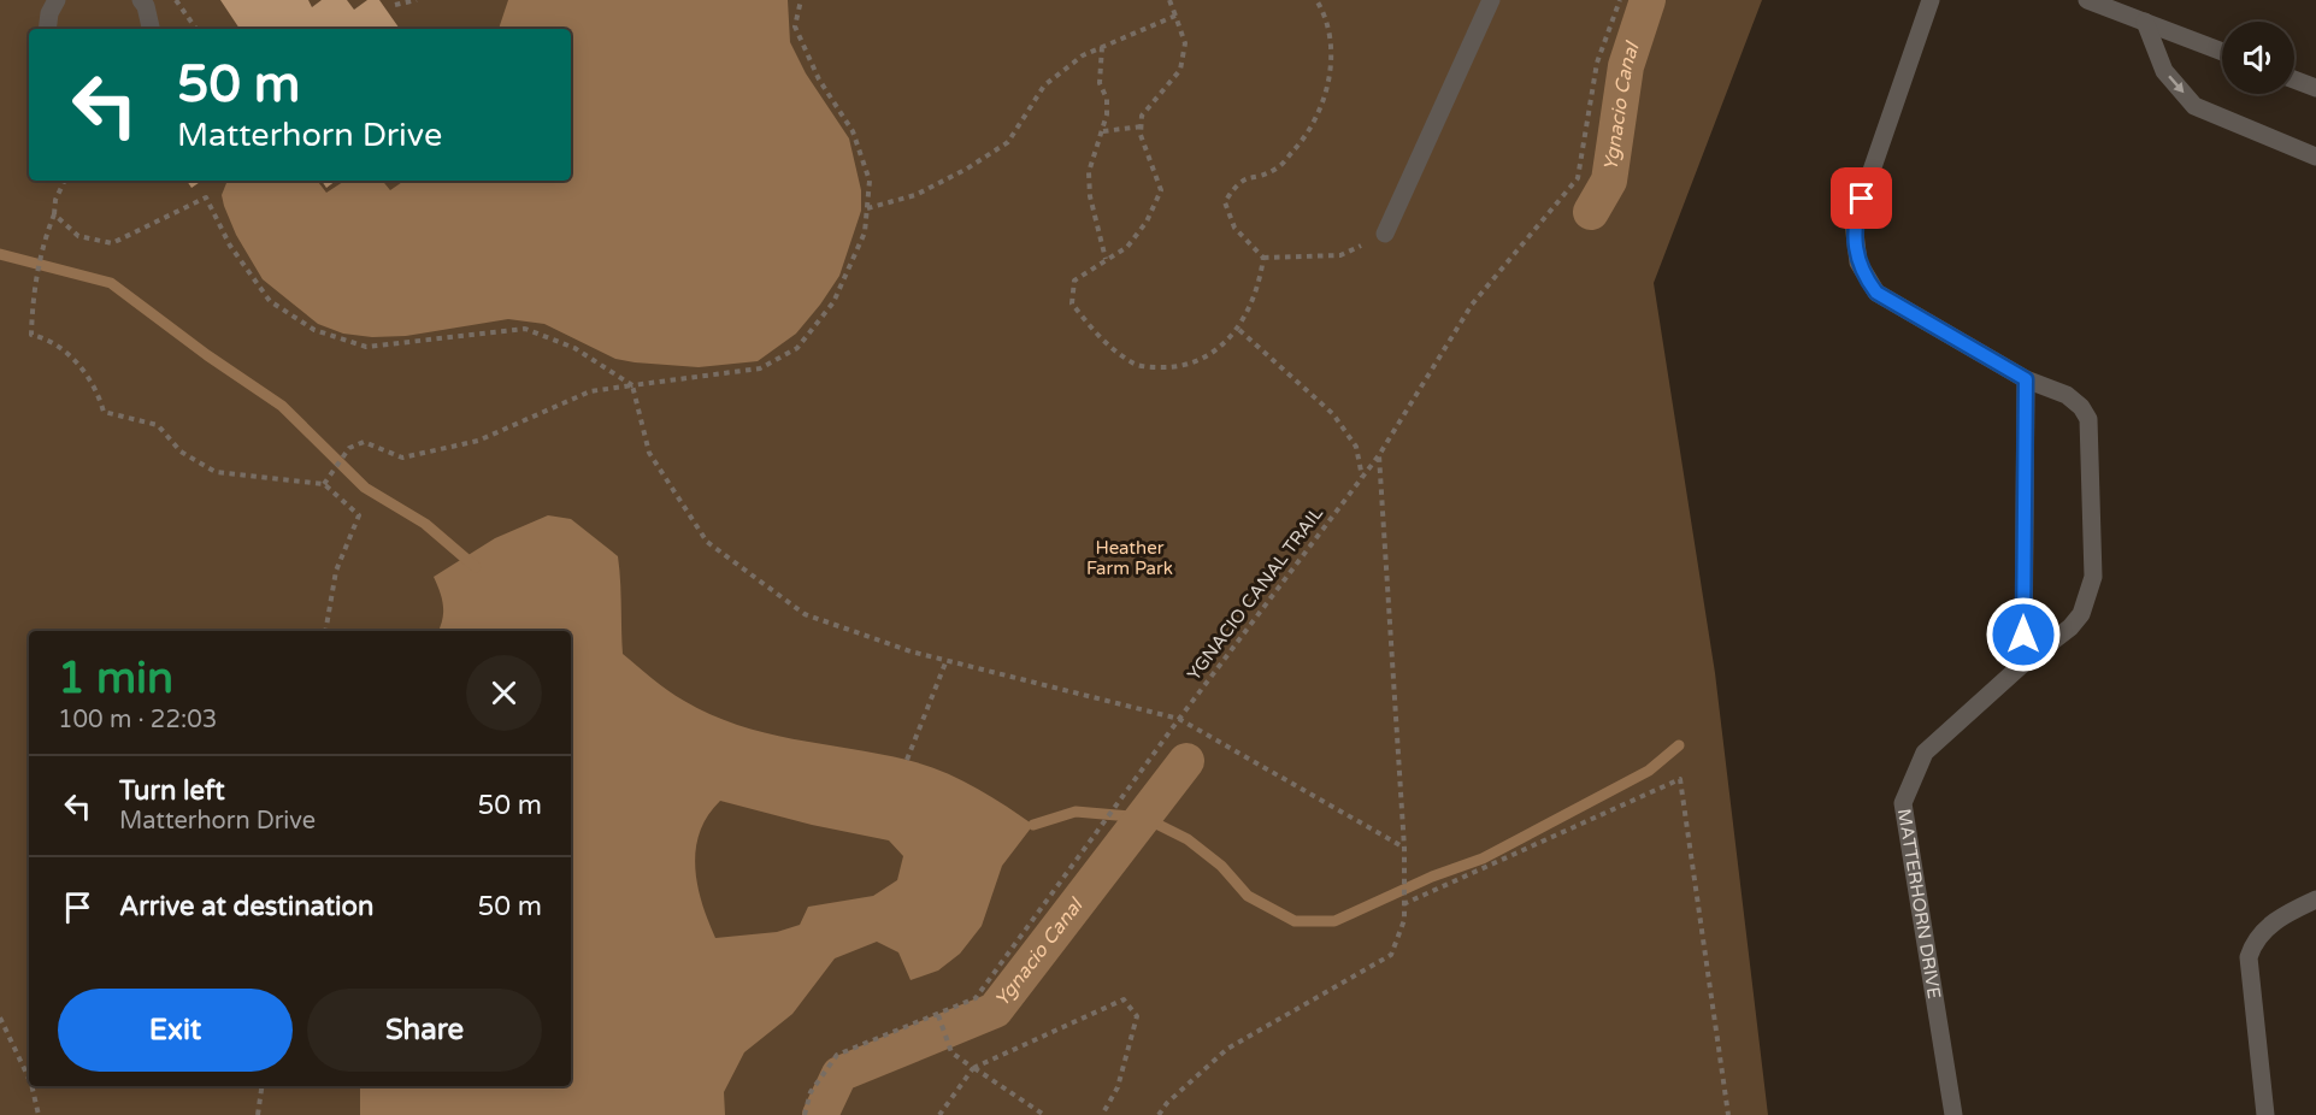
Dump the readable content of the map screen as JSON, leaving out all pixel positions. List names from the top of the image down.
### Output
{
  "streets": {
    "street": ["MATTERHORN DRIVE"],
    "path": ["YGNACIO CANAL TRAIL"]
  },
  "water": ["Ygnacio Canal"],
  "parks": ["Heather Farm Park"],
  "page": {
    "turn": ["50 m", "Matterhorn Drive"],
    "heading": ["1 min", "100 m · 22:03"],
    "list": [
      {
        "name": "Turn left",
        "note": "Matterhorn Drive",
        "value": "50 m"
      },
      {
        "name": "Arrive at destination",
        "value": "50 m"
      }
    ],
    "buttons": ["Exit", "Share"]
  }
}
